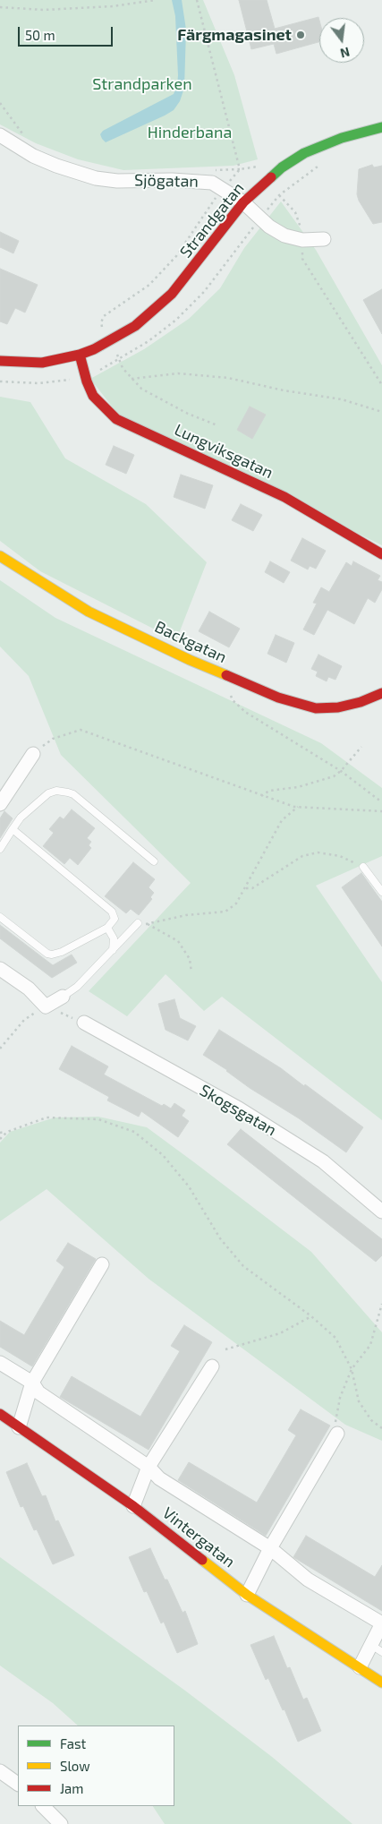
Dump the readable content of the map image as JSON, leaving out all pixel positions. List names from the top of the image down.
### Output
{
  "streets": {
    "street": [
      "Sjögatan",
      "Strandgatan",
      "Lungviksgatan",
      "Backgatan",
      "Skogsgatan",
      "Vintergatan"
    ]
  },
  "crossings": [
    ["Sjögatan", "Strandgatan"],
    ["Strandgatan", "Lungviksgatan"]
  ],
  "parks": ["Strandparken", "Hinderbana"],
  "places": ["Färgmagasinet"],
  "legend": ["Fast", "Slow", "Jam"],
  "scale_bar": "50 m",
  "north": "bottom"
}
